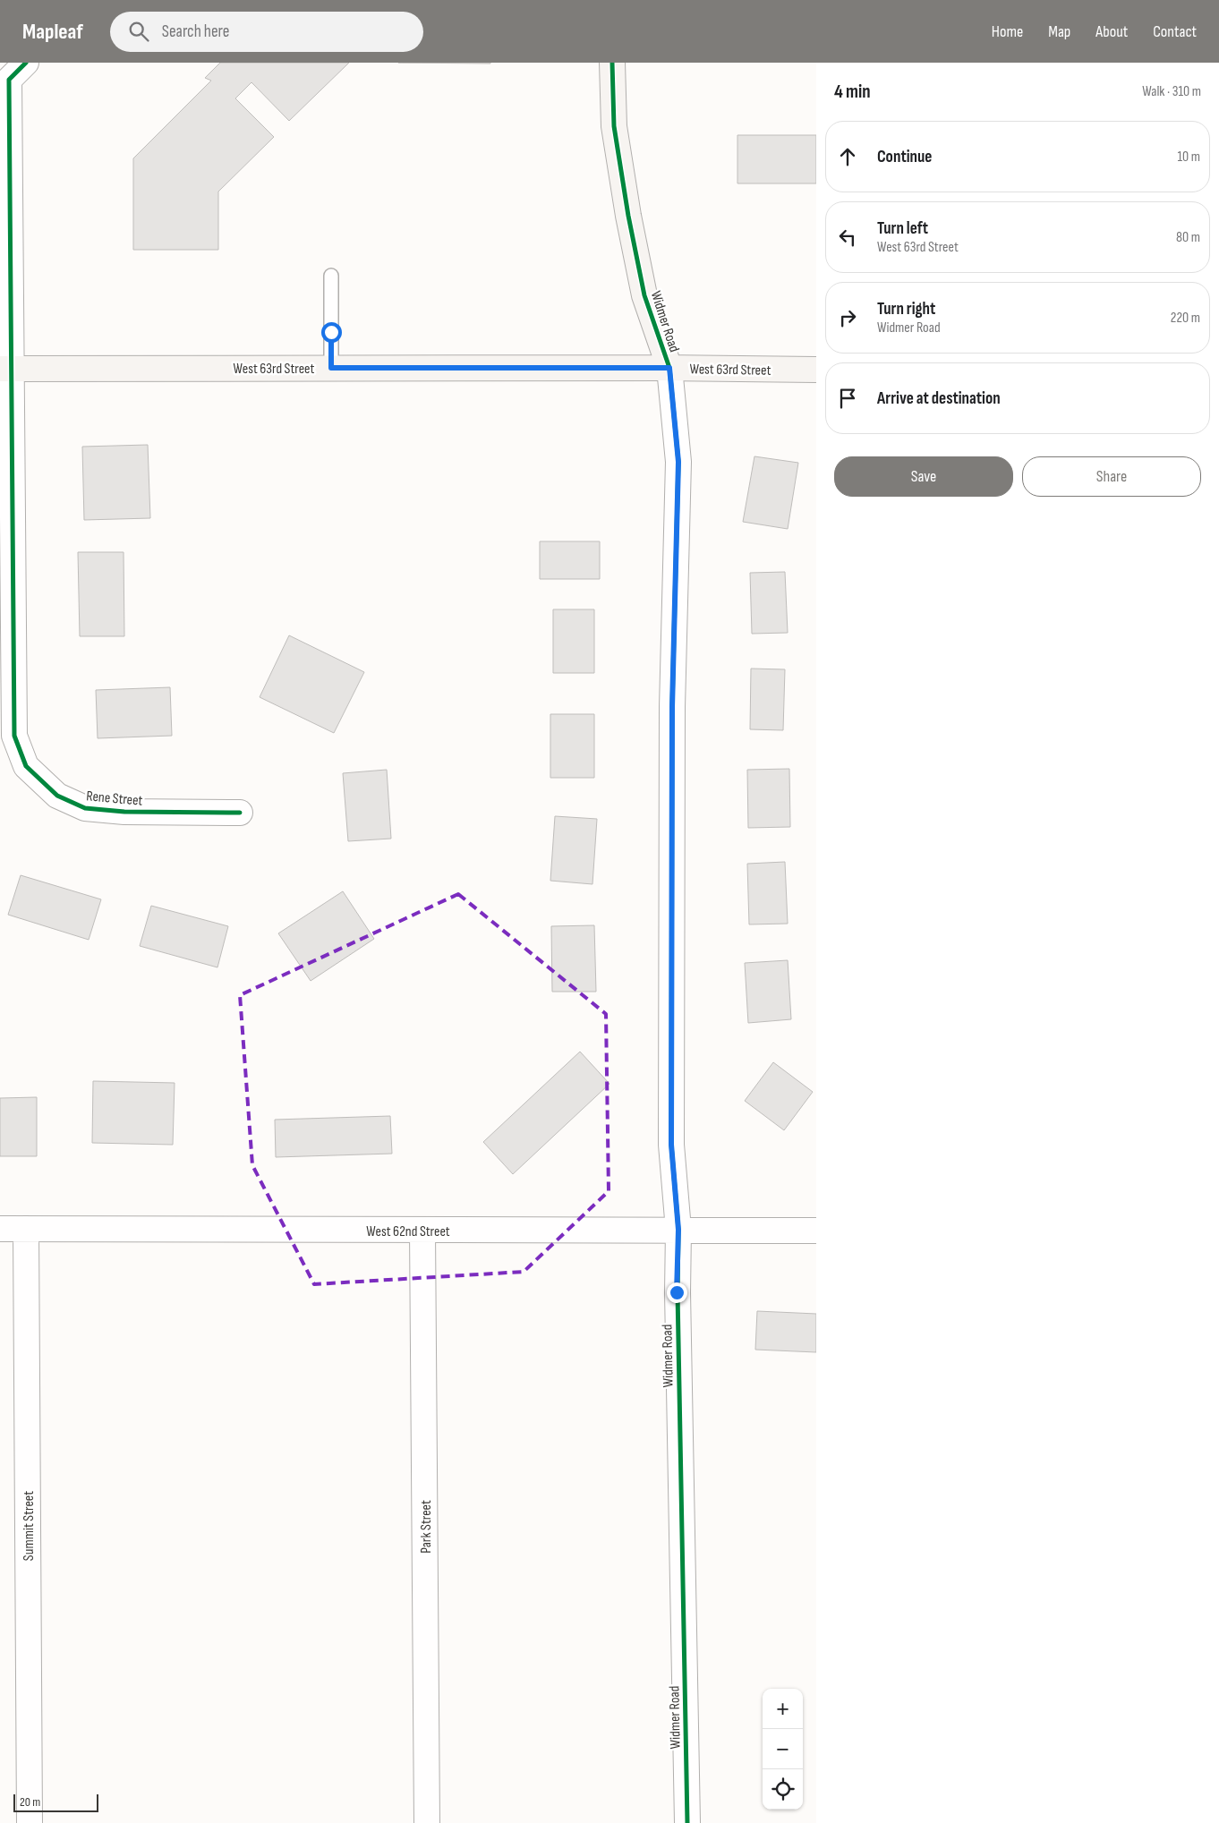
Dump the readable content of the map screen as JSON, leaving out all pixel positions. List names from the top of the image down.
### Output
{
  "streets": {
    "street": [
      "Widmer Road",
      "West 63rd Street",
      "Rene Street",
      "West 62nd Street",
      "Summit Street",
      "Park Street"
    ]
  },
  "crossings": [
    ["Widmer Road", "West 63rd Street"],
    ["Widmer Road", "West 62nd Street"],
    ["West 63rd Street", "Rene Street"],
    ["West 62nd Street", "Summit Street"],
    ["West 62nd Street", "Park Street"]
  ],
  "scale_bar": "20 m",
  "page": {
    "header": "Mapleaf",
    "search": "Search here",
    "nav": [
      "Home",
      "Map",
      "About",
      "Contact"
    ],
    "heading": ["4 min", "Walk · 310 m"],
    "list": [
      ["Continue", "10 m"],
      ["Turn left", "West 63rd Street", "80 m"],
      ["Turn right", "Widmer Road", "220 m"],
      "Arrive at destination"
    ],
    "buttons": ["Save", "Share"],
    "map_buttons": ["+", "−"],
    "scale": "20 m"
  }
}
